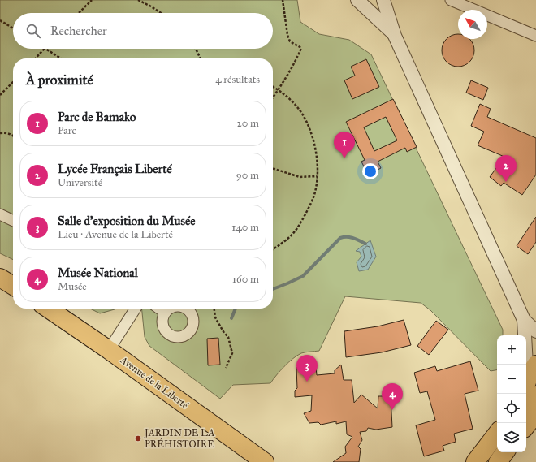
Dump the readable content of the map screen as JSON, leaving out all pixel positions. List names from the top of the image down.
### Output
{
  "streets": {
    "highway": ["Avenue de la Liberté"]
  },
  "places": ["JARDIN DE LA PRÉHISTOIRE"],
  "north": "top left",
  "page": {
    "search": "Rechercher",
    "heading": ["À proximité", "4 résultats"],
    "list": [
      {
        "mark": "1",
        "name": "Parc de Bamako",
        "note": "Parc",
        "value": "20 m"
      },
      {
        "mark": "2",
        "name": "Lycée Français Liberté",
        "note": "Université",
        "value": "90 m"
      },
      {
        "mark": "3",
        "name": "Salle d'exposition du Musée",
        "note": "Lieu · Avenue de la Liberté",
        "value": "140 m"
      },
      {
        "mark": "4",
        "name": "Musée National",
        "note": "Musée",
        "value": "160 m"
      }
    ],
    "pins": [
      "1",
      "2",
      "3",
      "4"
    ],
    "map_buttons": ["+", "−"]
  }
}
